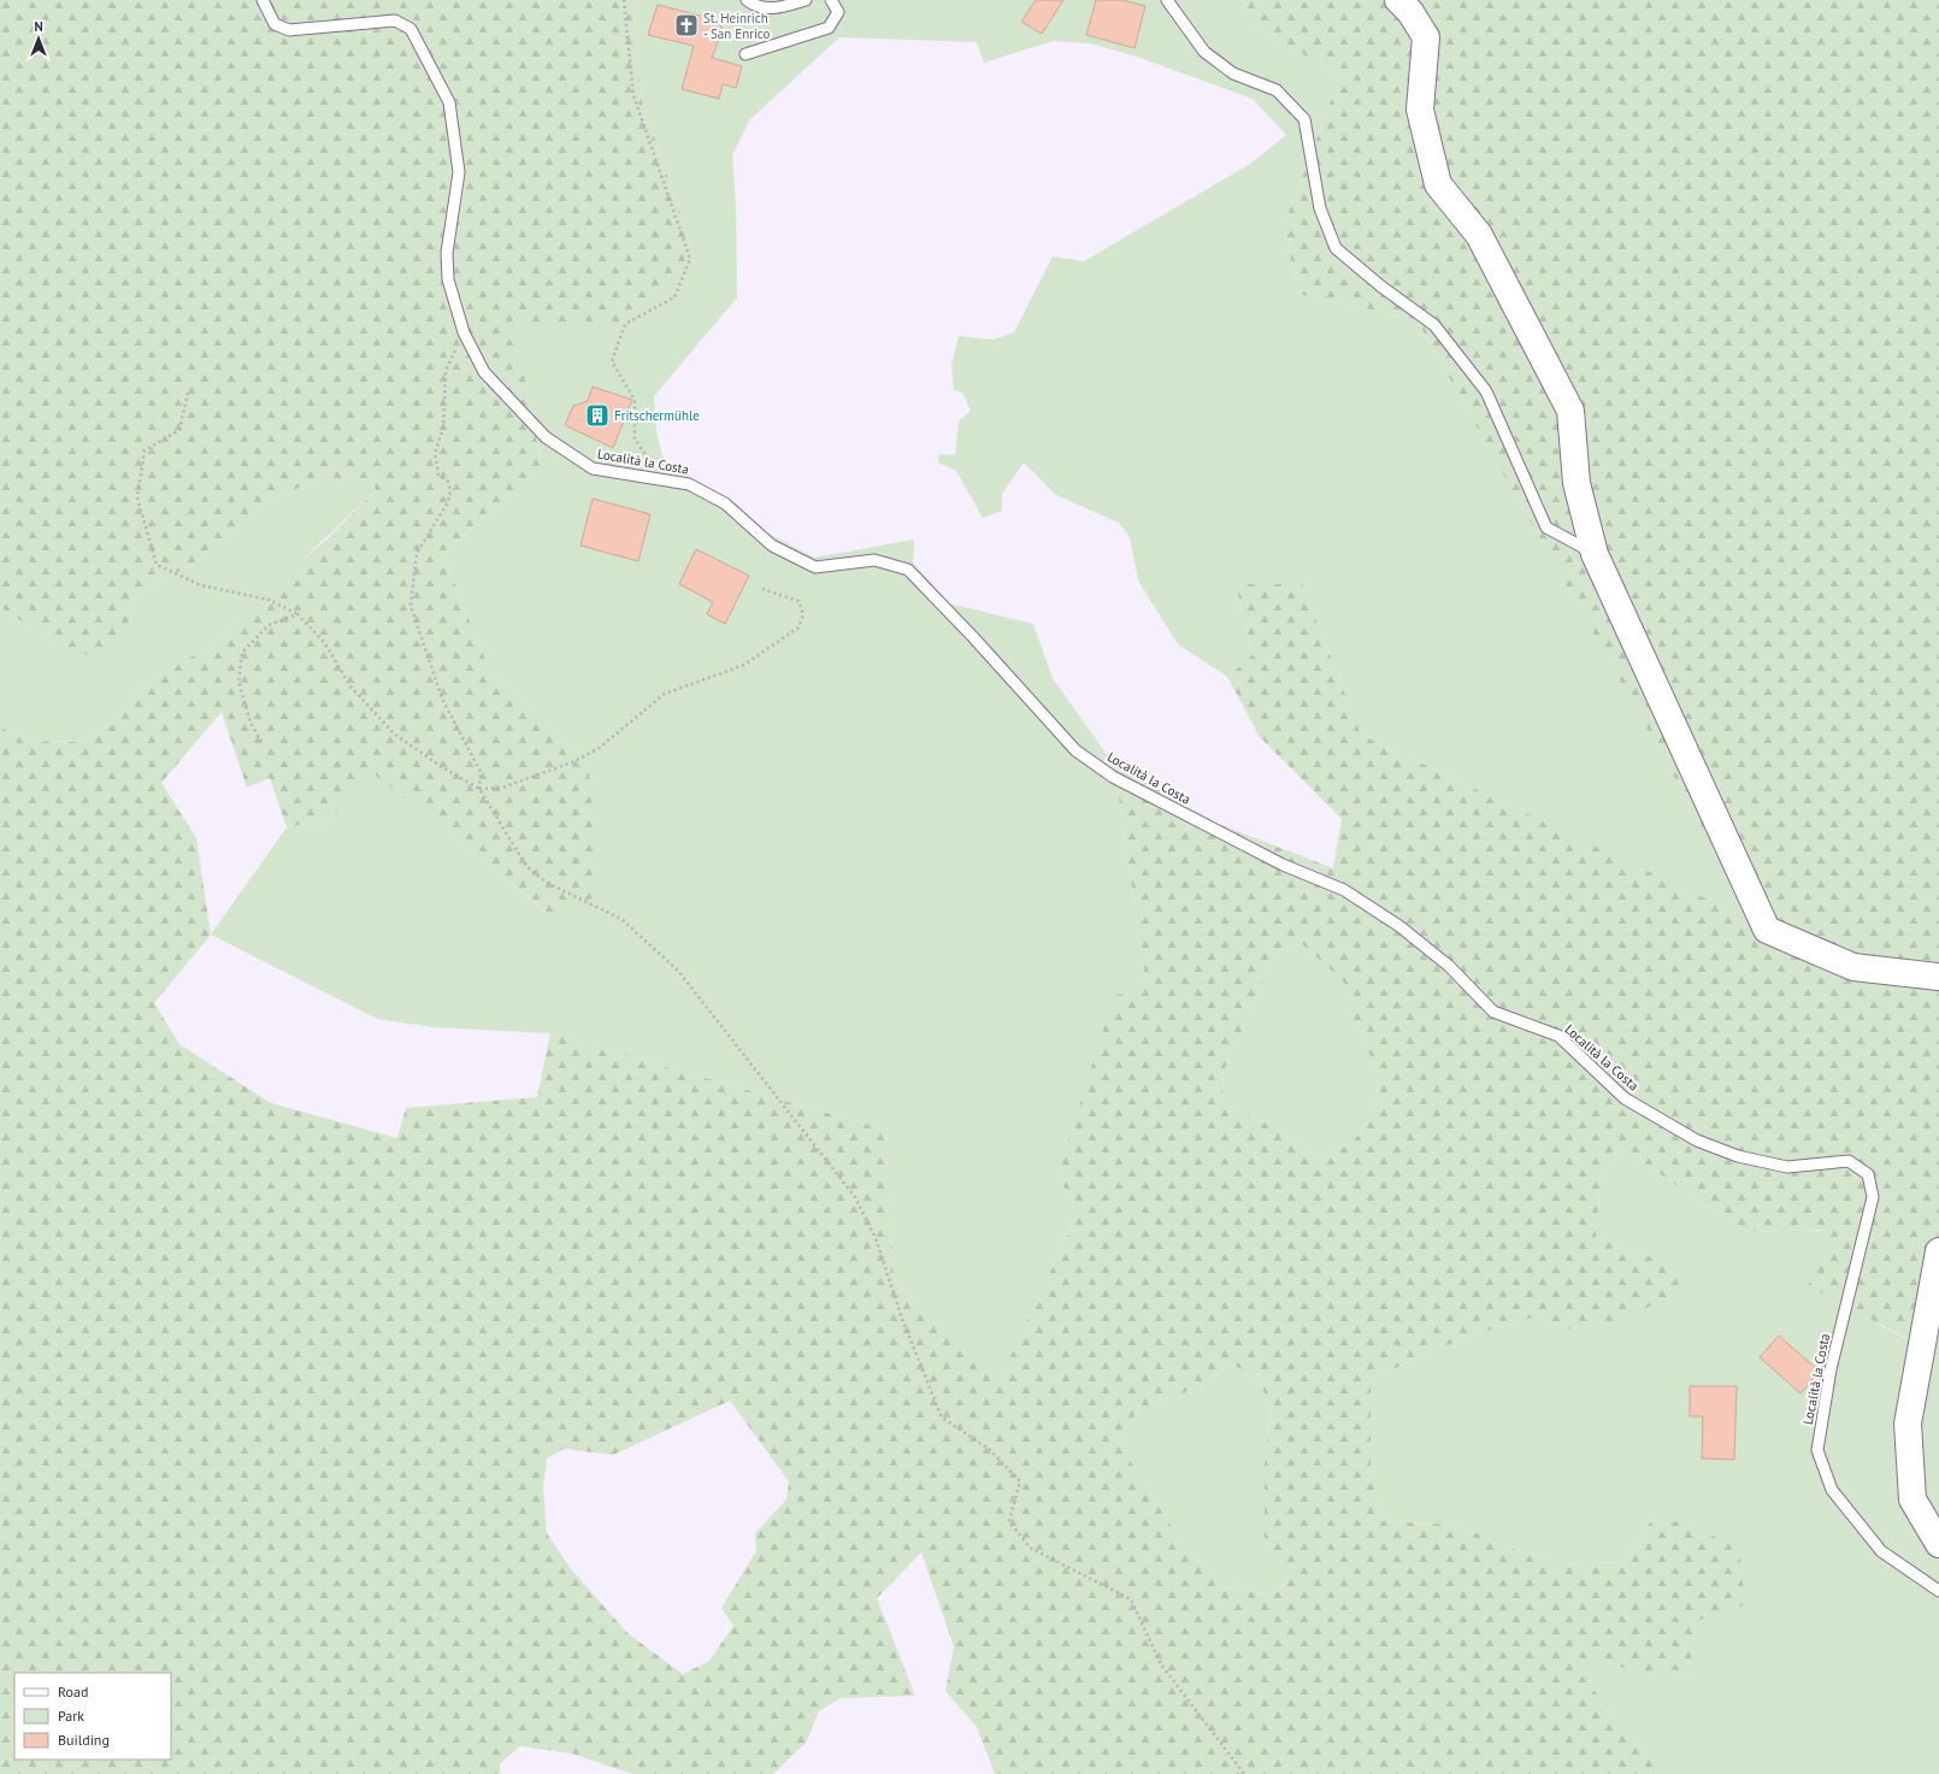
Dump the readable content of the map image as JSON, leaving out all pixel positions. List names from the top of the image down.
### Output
{
  "streets": {
    "lane": ["Località la Costa"]
  },
  "places": {
    "church": ["St. Heinrich - San Enrico"],
    "building": ["Fritschermühle"]
  },
  "legend": ["Road", "Park", "Building"],
  "north": "top"
}
